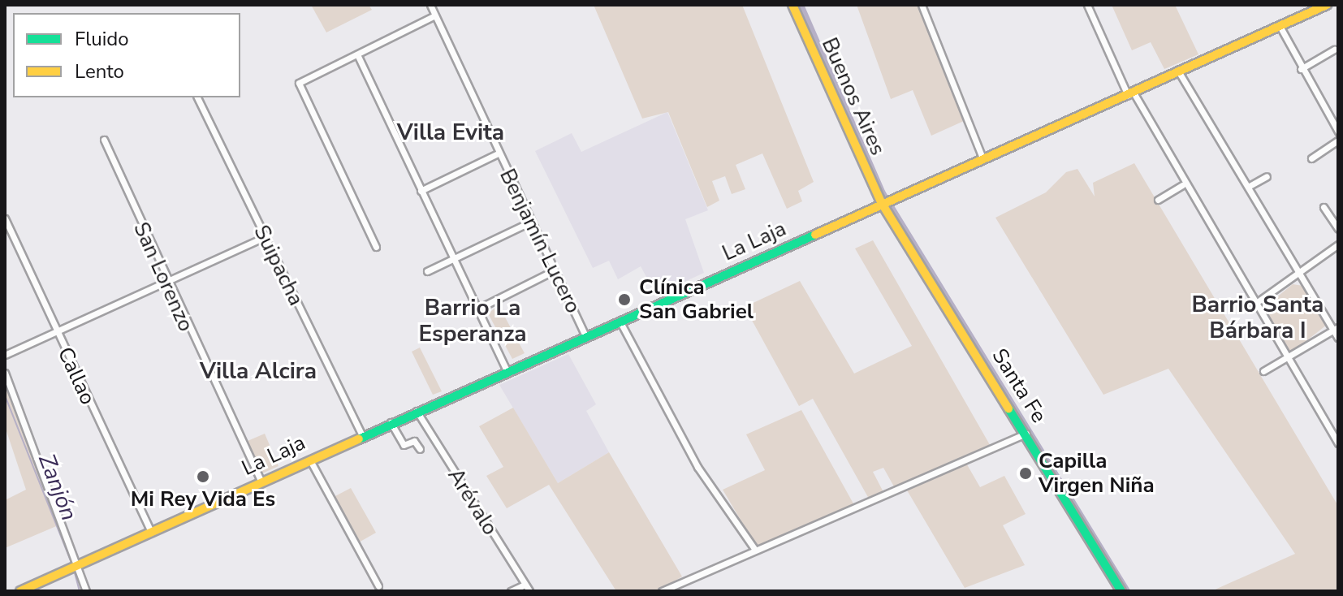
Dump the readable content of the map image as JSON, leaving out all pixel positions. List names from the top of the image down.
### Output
{
  "streets": {
    "main road": ["Buenos Aires", "La Laja", "Santa Fe"],
    "street": [
      "Benjamín Lucero",
      "Suipacha",
      "San Lorenzo",
      "Callao",
      "Arévalo"
    ]
  },
  "crossings": [
    ["Buenos Aires", "La Laja"],
    ["Buenos Aires", "Santa Fe"],
    ["Benjamín Lucero", "La Laja"],
    ["La Laja", "Suipacha"],
    ["La Laja", "San Lorenzo"],
    ["La Laja", "Callao"],
    ["La Laja", "Santa Fe"],
    ["La Laja", "Arévalo"]
  ],
  "districts": [
    "Villa Evita",
    "Barrio Santa Bárbara I",
    "Barrio La Esperanza",
    "Villa Alcira"
  ],
  "water": ["Zanjón"],
  "places": ["Clínica San Gabriel", "Capilla Virgen Niña", "Mi Rey Vida Es"],
  "legend": ["Fluido", "Lento"]
}
